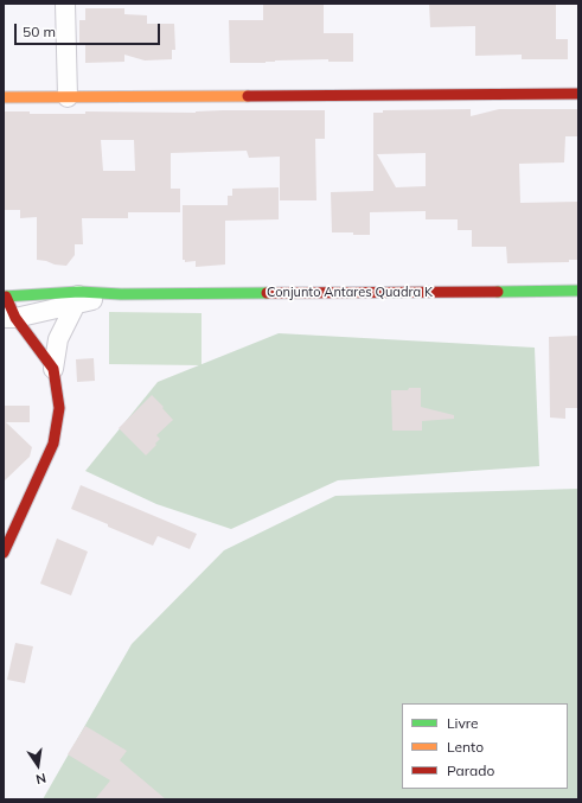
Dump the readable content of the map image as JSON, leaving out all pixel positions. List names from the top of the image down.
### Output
{
  "streets": {
    "street": ["Conjunto Antares Quadra K"]
  },
  "legend": ["Livre", "Lento", "Parado"],
  "scale_bar": "50 m",
  "north": "bottom"
}
